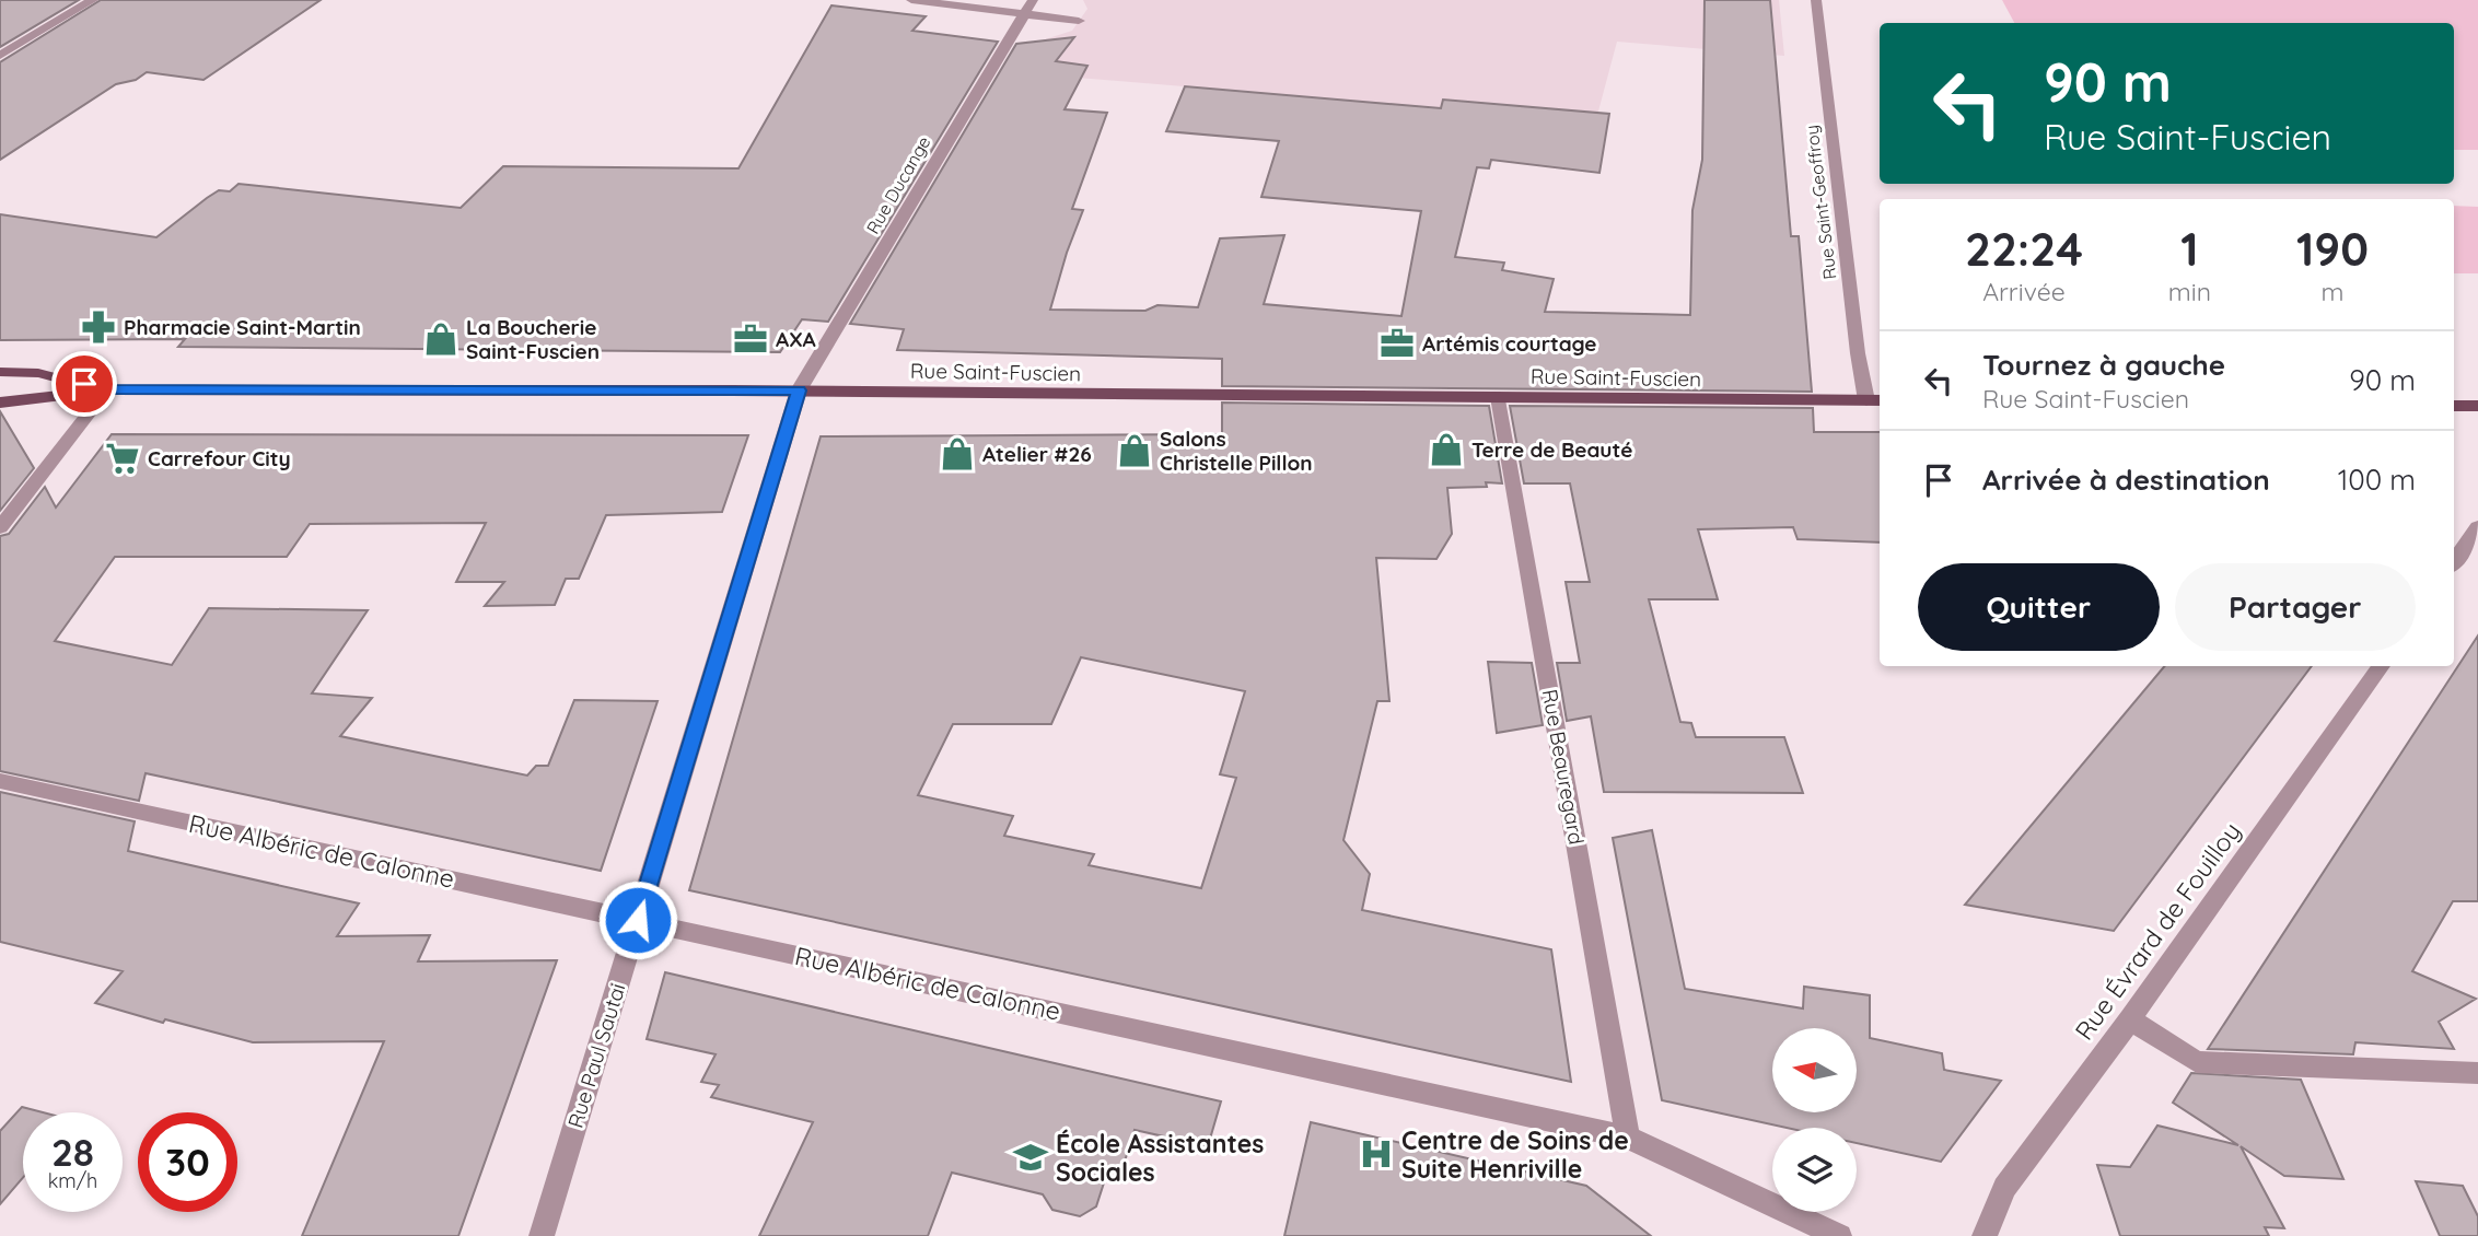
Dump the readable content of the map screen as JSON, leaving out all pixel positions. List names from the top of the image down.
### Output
{
  "streets": {
    "main road": ["Rue Saint-Fuscien"],
    "street": [
      "Rue Ducange",
      "Rue Saint-Geoffroy",
      "Rue Beauregard",
      "Rue Albéric de Calonne",
      "Rue Évrard de Fouilloy",
      "Rue Paul Sautai"
    ]
  },
  "crossings": [
    ["Rue Ducange", "Rue Saint-Fuscien"],
    ["Rue Ducange", "Rue Paul Sautai"],
    ["Rue Saint-Geoffroy", "Rue Saint-Fuscien"],
    ["Rue Saint-Fuscien", "Rue Beauregard"],
    ["Rue Saint-Fuscien", "Rue Paul Sautai"],
    ["Rue Beauregard", "Rue Albéric de Calonne"],
    ["Rue Albéric de Calonne", "Rue Paul Sautai"]
  ],
  "places": {
    "pharmacy": ["Pharmacie Saint-Martin"],
    "shop": [
      "La Boucherie Saint-Fuscien",
      "Terre de Beauté",
      "Salons Christelle Pillon",
      "Atelier #26"
    ],
    "office": ["AXA", "Artémis courtage"],
    "supermarket": ["Carrefour City"],
    "hospital": ["Centre de Soins de Suite Henriville"],
    "school or university": ["École Assistantes Sociales"]
  },
  "north": "left",
  "page": {
    "turn": ["90 m", "Rue Saint-Fuscien"],
    "eta": [
      "22:24",
      "Arrivée",
      "1",
      "min",
      "190",
      "m"
    ],
    "list": [
      {
        "name": "Tournez à gauche",
        "note": "Rue Saint-Fuscien",
        "value": "90 m"
      },
      {
        "name": "Arrivée à destination",
        "value": "100 m"
      }
    ],
    "buttons": ["Quitter", "Partager"],
    "speed": "28 km/h",
    "limit": "30"
  }
}
